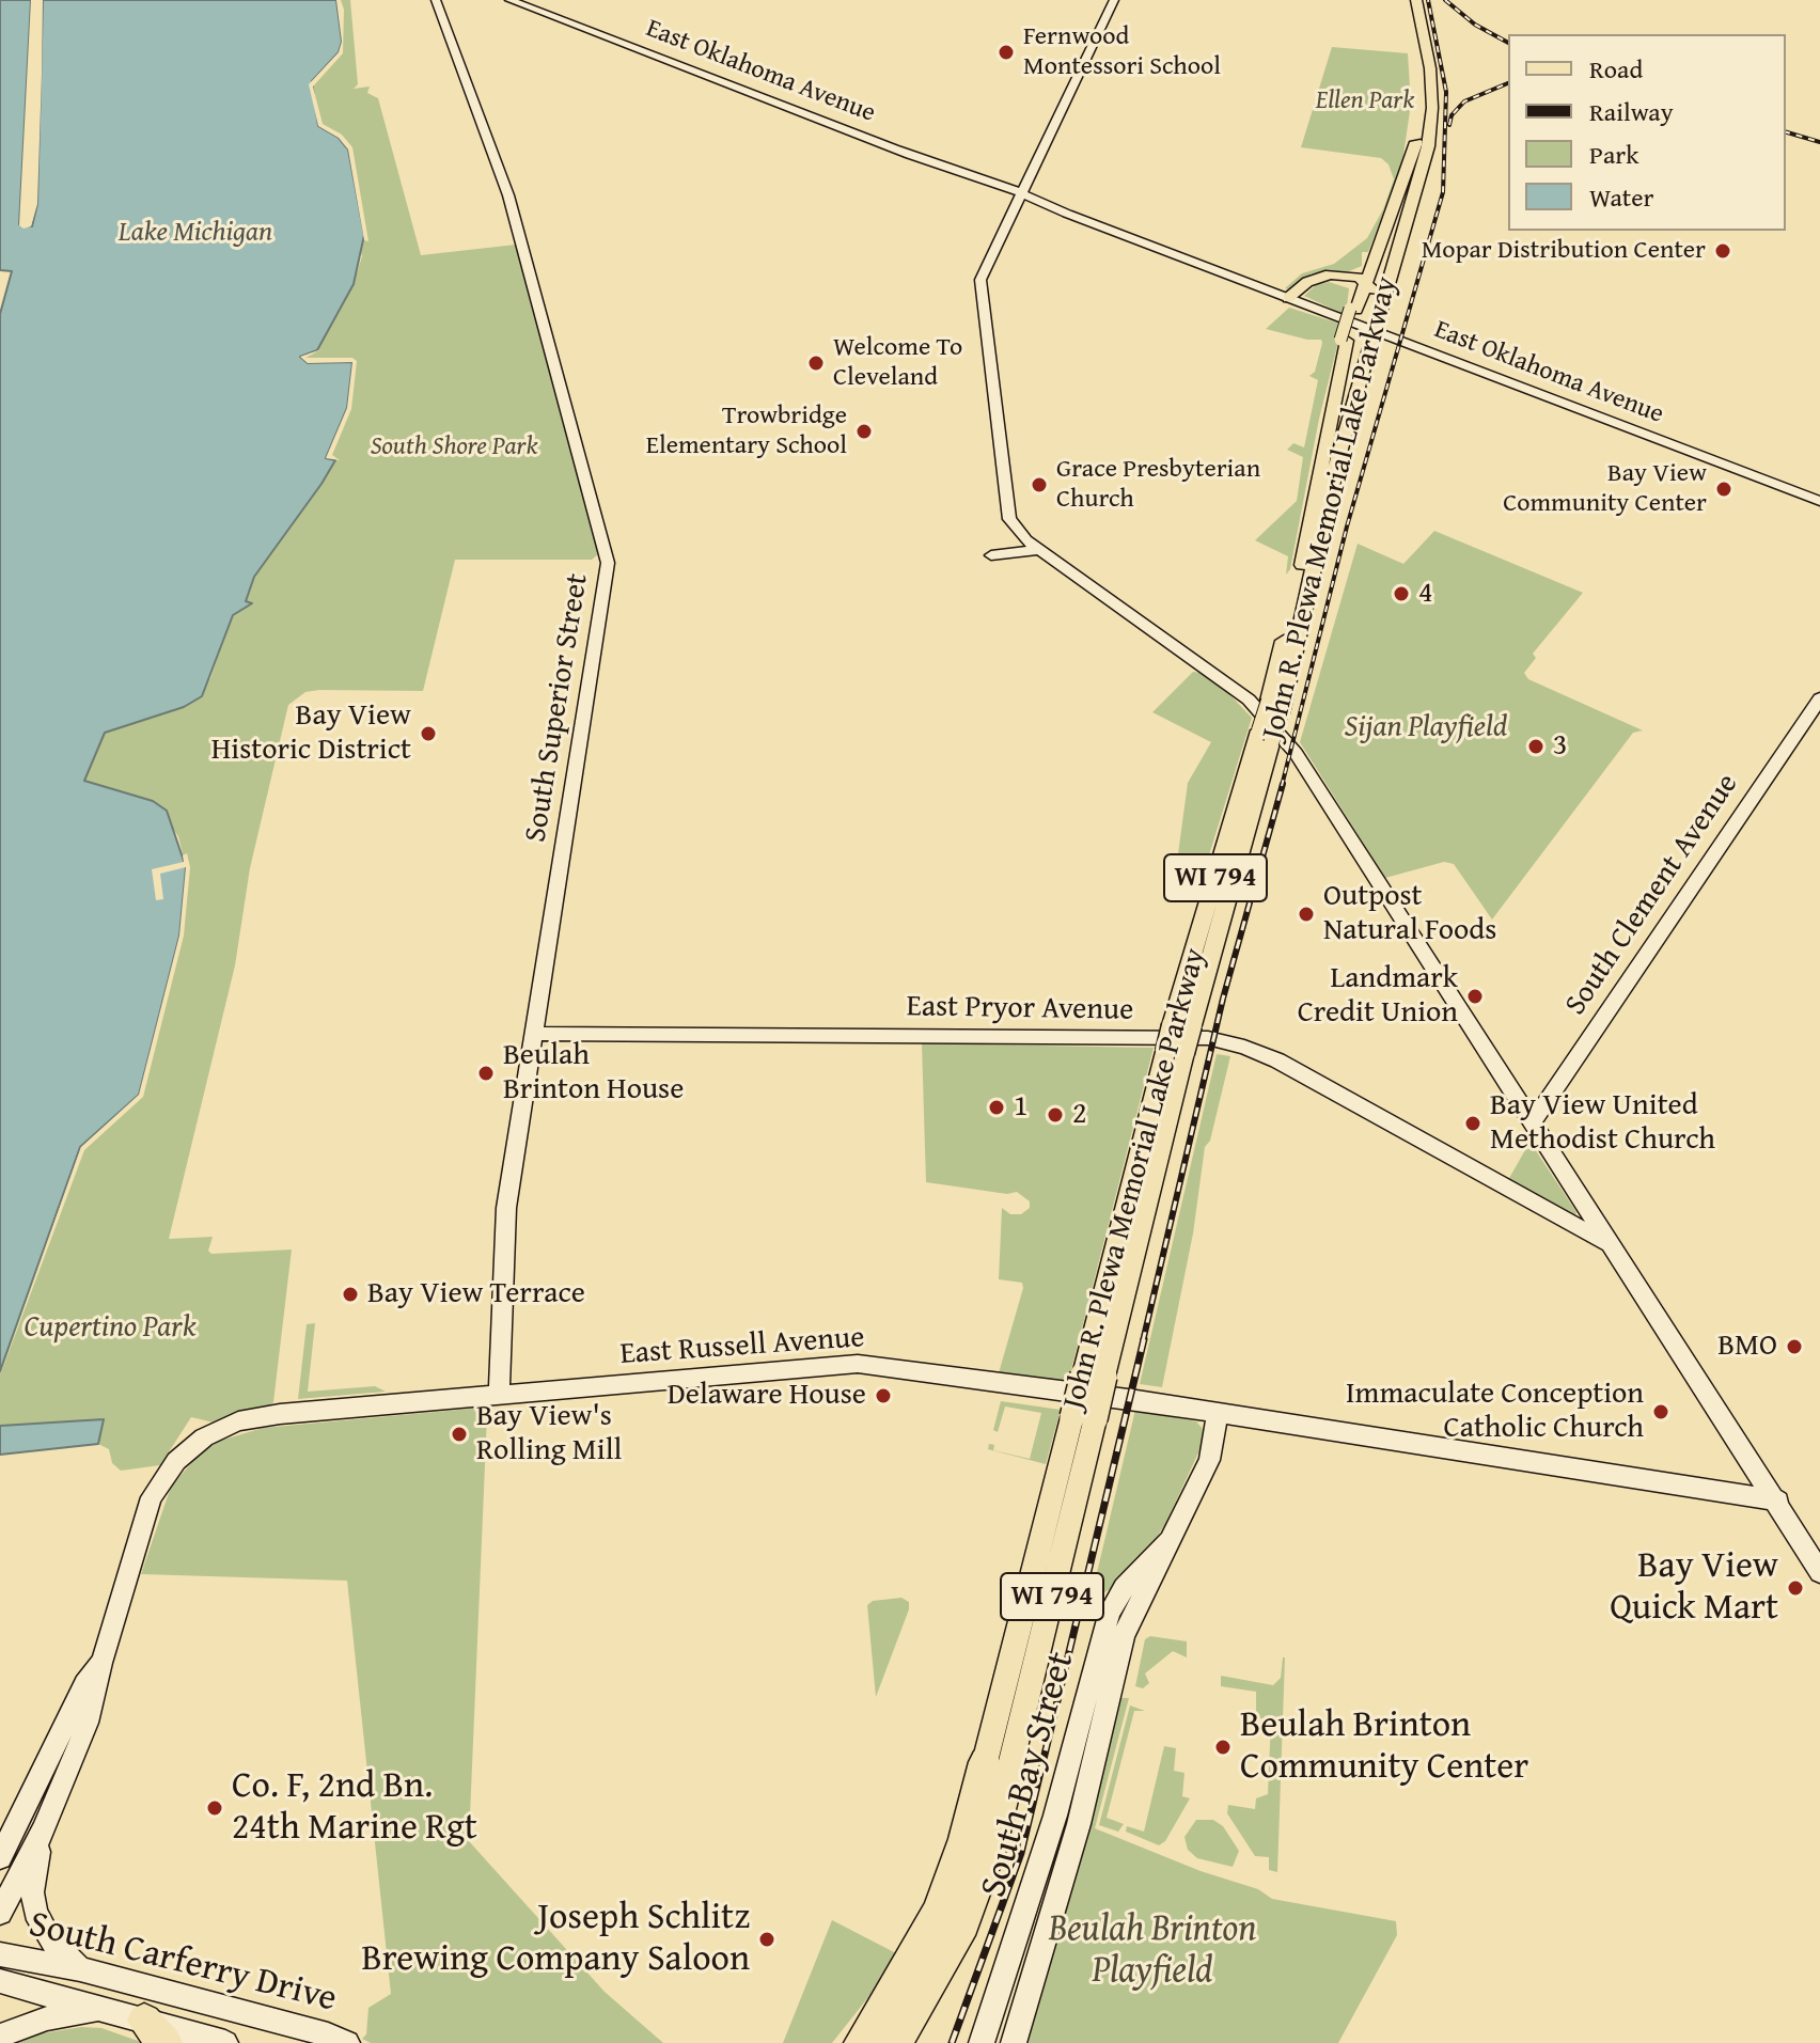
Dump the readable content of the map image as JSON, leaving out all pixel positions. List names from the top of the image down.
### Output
{
  "streets": {
    "highway": ["John R. Plewa Memorial Lake Parkway", "WI 794"],
    "main road": [
      "East Oklahoma Avenue",
      "South Superior Street",
      "South Clement Avenue",
      "East Pryor Avenue",
      "East Russell Avenue",
      "South Bay Street",
      "South Carferry Drive"
    ]
  },
  "crossings": [
    ["South Superior Street", "East Pryor Avenue"],
    ["South Superior Street", "East Russell Avenue"],
    ["East Russell Avenue", "South Bay Street"]
  ],
  "water": ["Lake Michigan"],
  "parks": [
    "Ellen Park",
    "South Shore Park",
    "Sijan Playfield",
    "Cupertino Park",
    "Beulah Brinton Playfield"
  ],
  "places": [
    "Fernwood Montessori School",
    "Mopar Distribution Center",
    "Welcome To Cleveland",
    "Trowbridge Elementary School",
    "Grace Presbyterian Church",
    "Bay View Community Center",
    "4",
    "Bay View Historic District",
    "3",
    "Outpost Natural Foods",
    "Landmark Credit Union",
    "Beulah Brinton House",
    "1",
    "2",
    "Bay View United Methodist Church",
    "Bay View Terrace",
    "BMO",
    "Delaware House",
    "Immaculate Conception Catholic Church",
    "Bay View's Rolling Mill",
    "Bay View Quick Mart",
    "Beulah Brinton Community Center",
    "Co. F, 2nd Bn. 24th Marine Rgt",
    "Joseph Schlitz Brewing Company Saloon"
  ],
  "legend": [
    "Road",
    "Railway",
    "Park",
    "Water"
  ]
}
